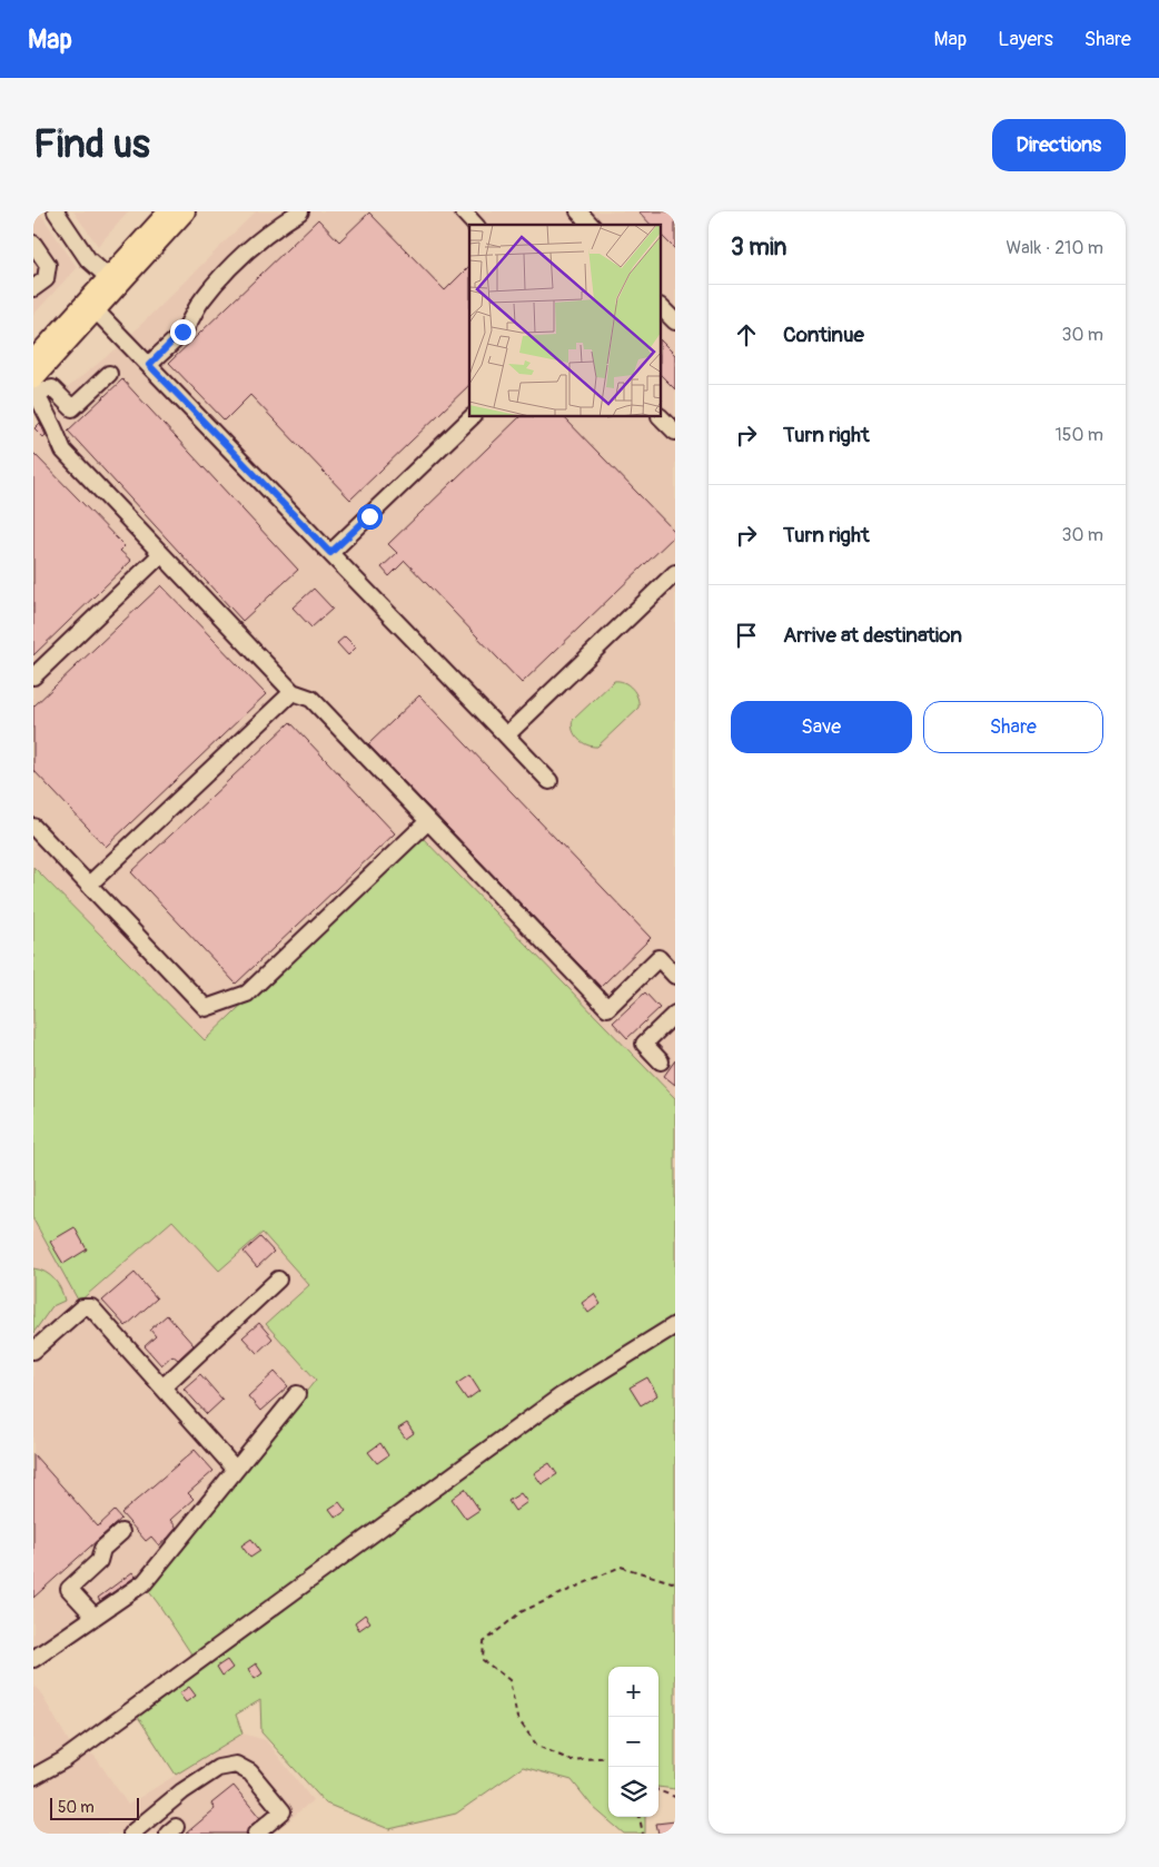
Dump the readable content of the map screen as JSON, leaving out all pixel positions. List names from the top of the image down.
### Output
{
  "scale_bar": "50 m",
  "page": {
    "header": "Map",
    "nav": ["Map", "Layers", "Share"],
    "buttons": [
      "Directions",
      ["Save", "Share"]
    ],
    "title": "Find us",
    "heading": ["3 min", "Walk · 210 m"],
    "list": [
      ["Continue", "30 m"],
      ["Turn right", "150 m"],
      ["Turn right", "30 m"],
      "Arrive at destination"
    ],
    "map_buttons": ["+", "−"],
    "scale": "50 m"
  }
}
